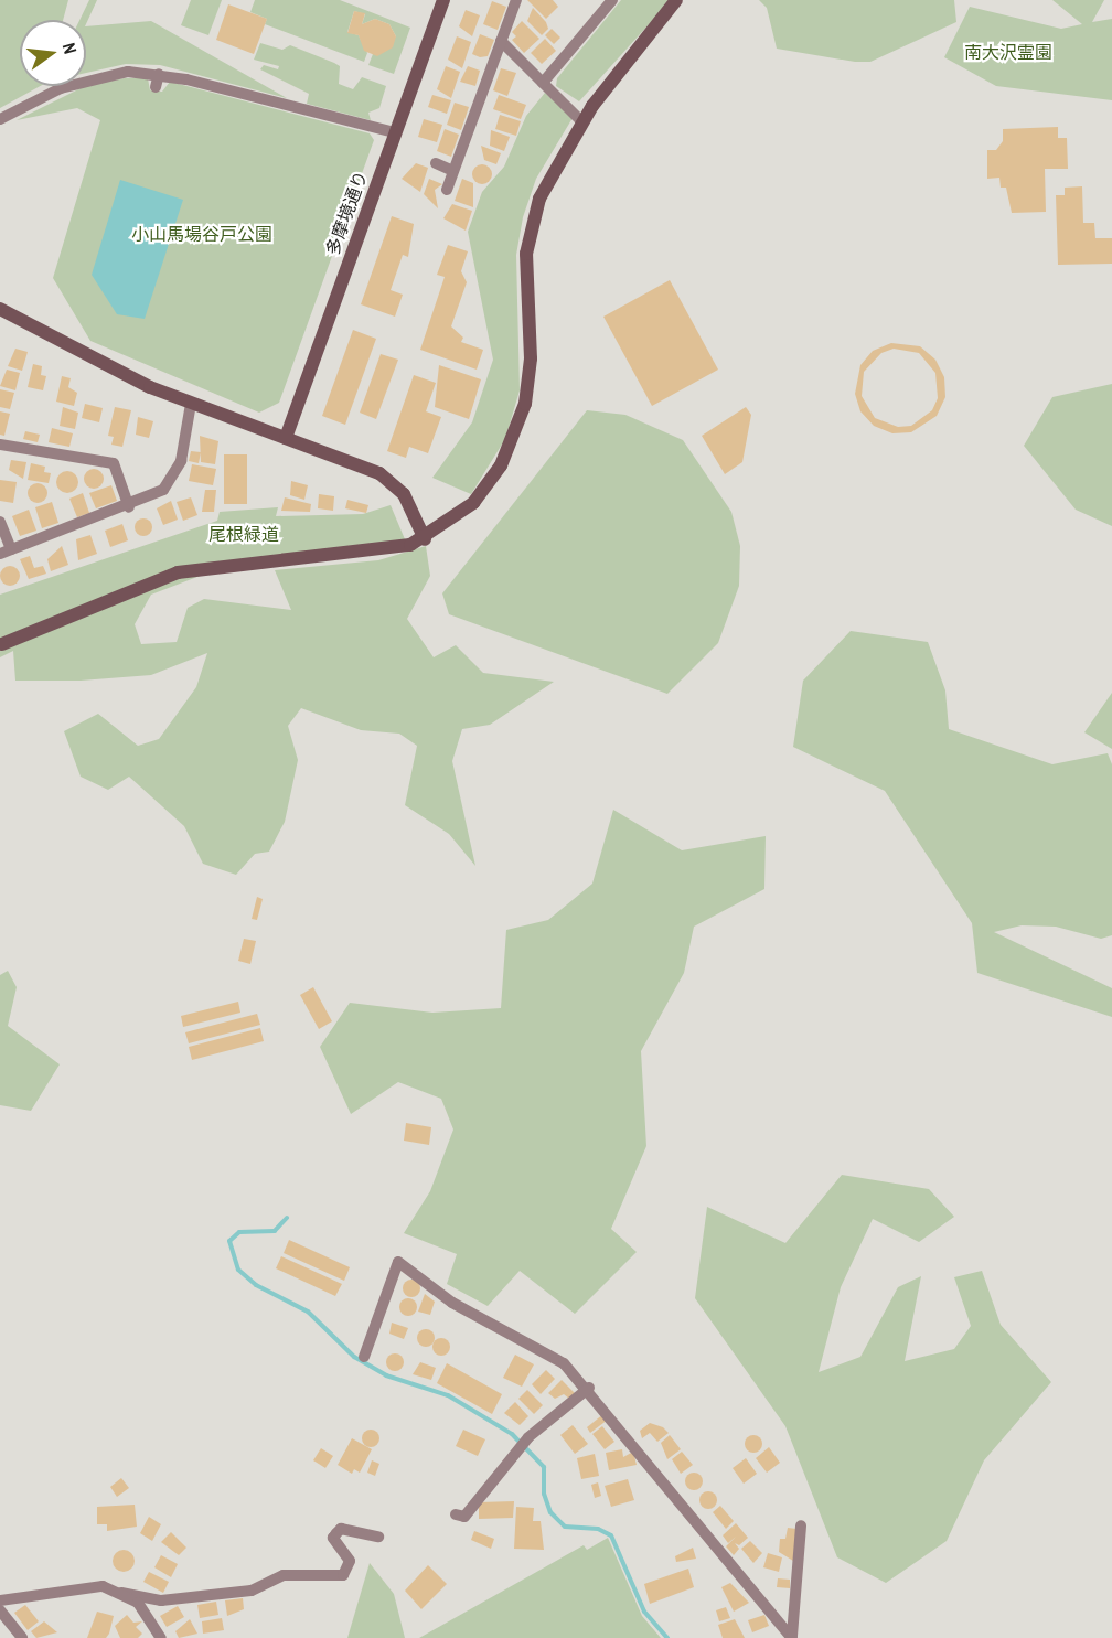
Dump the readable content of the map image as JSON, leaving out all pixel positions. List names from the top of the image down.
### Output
{
  "streets": {
    "street": ["多摩境通り"]
  },
  "parks": ["南大沢霊園", "小山馬場谷戸公園", "尾根緑道"],
  "north": "right"
}
